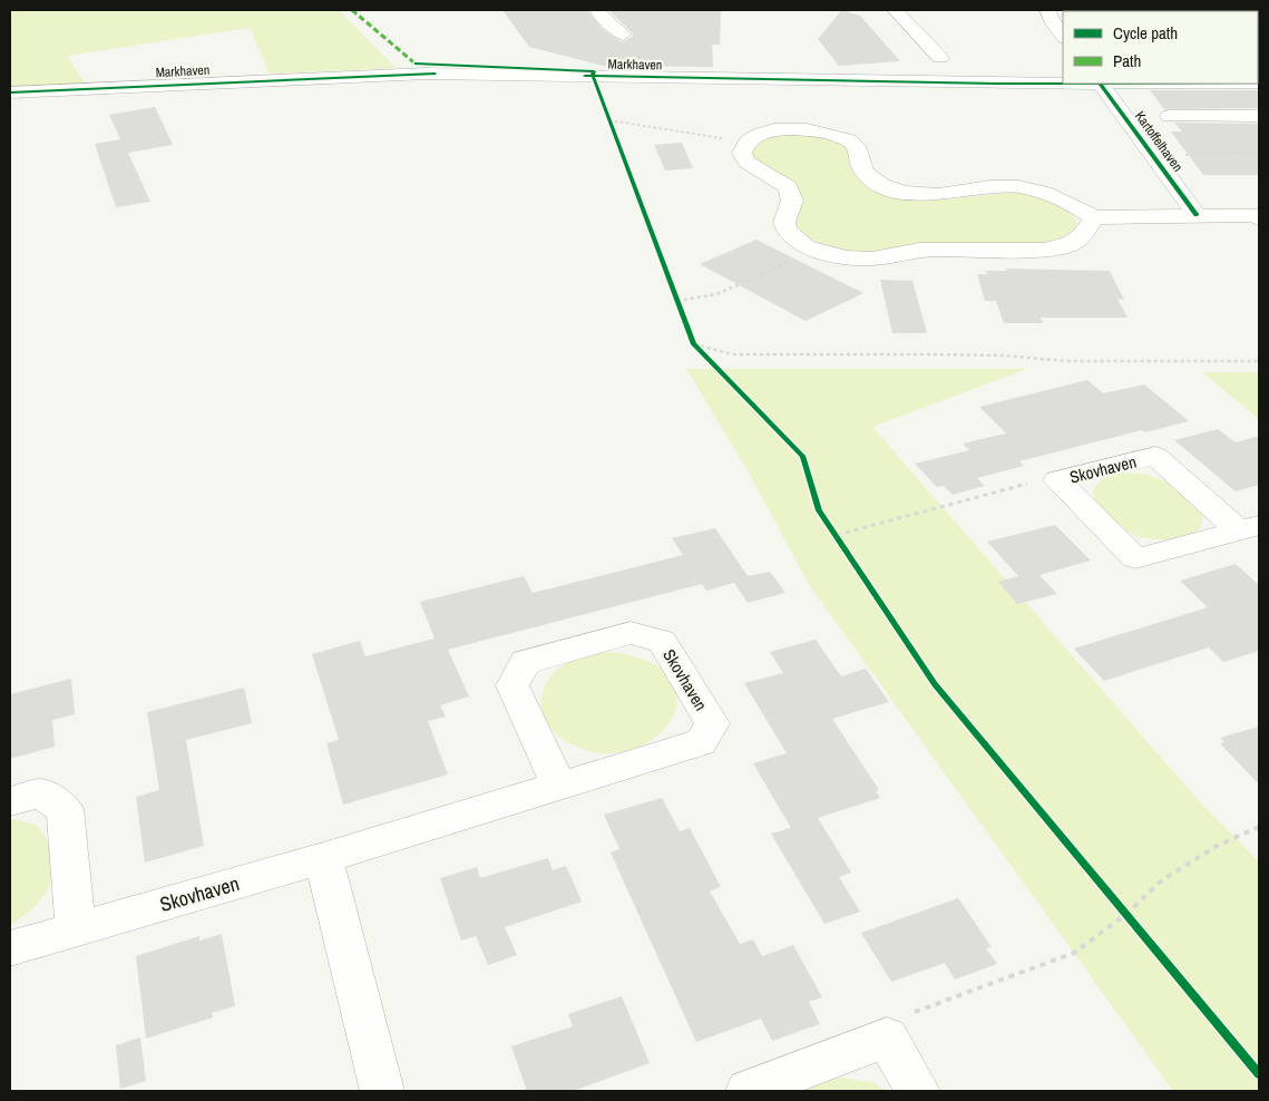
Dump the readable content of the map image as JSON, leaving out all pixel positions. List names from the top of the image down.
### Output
{
  "streets": {
    "street": ["Markhaven", "Kartoffelhaven", "Skovhaven"]
  },
  "legend": ["Cycle path", "Path"]
}
